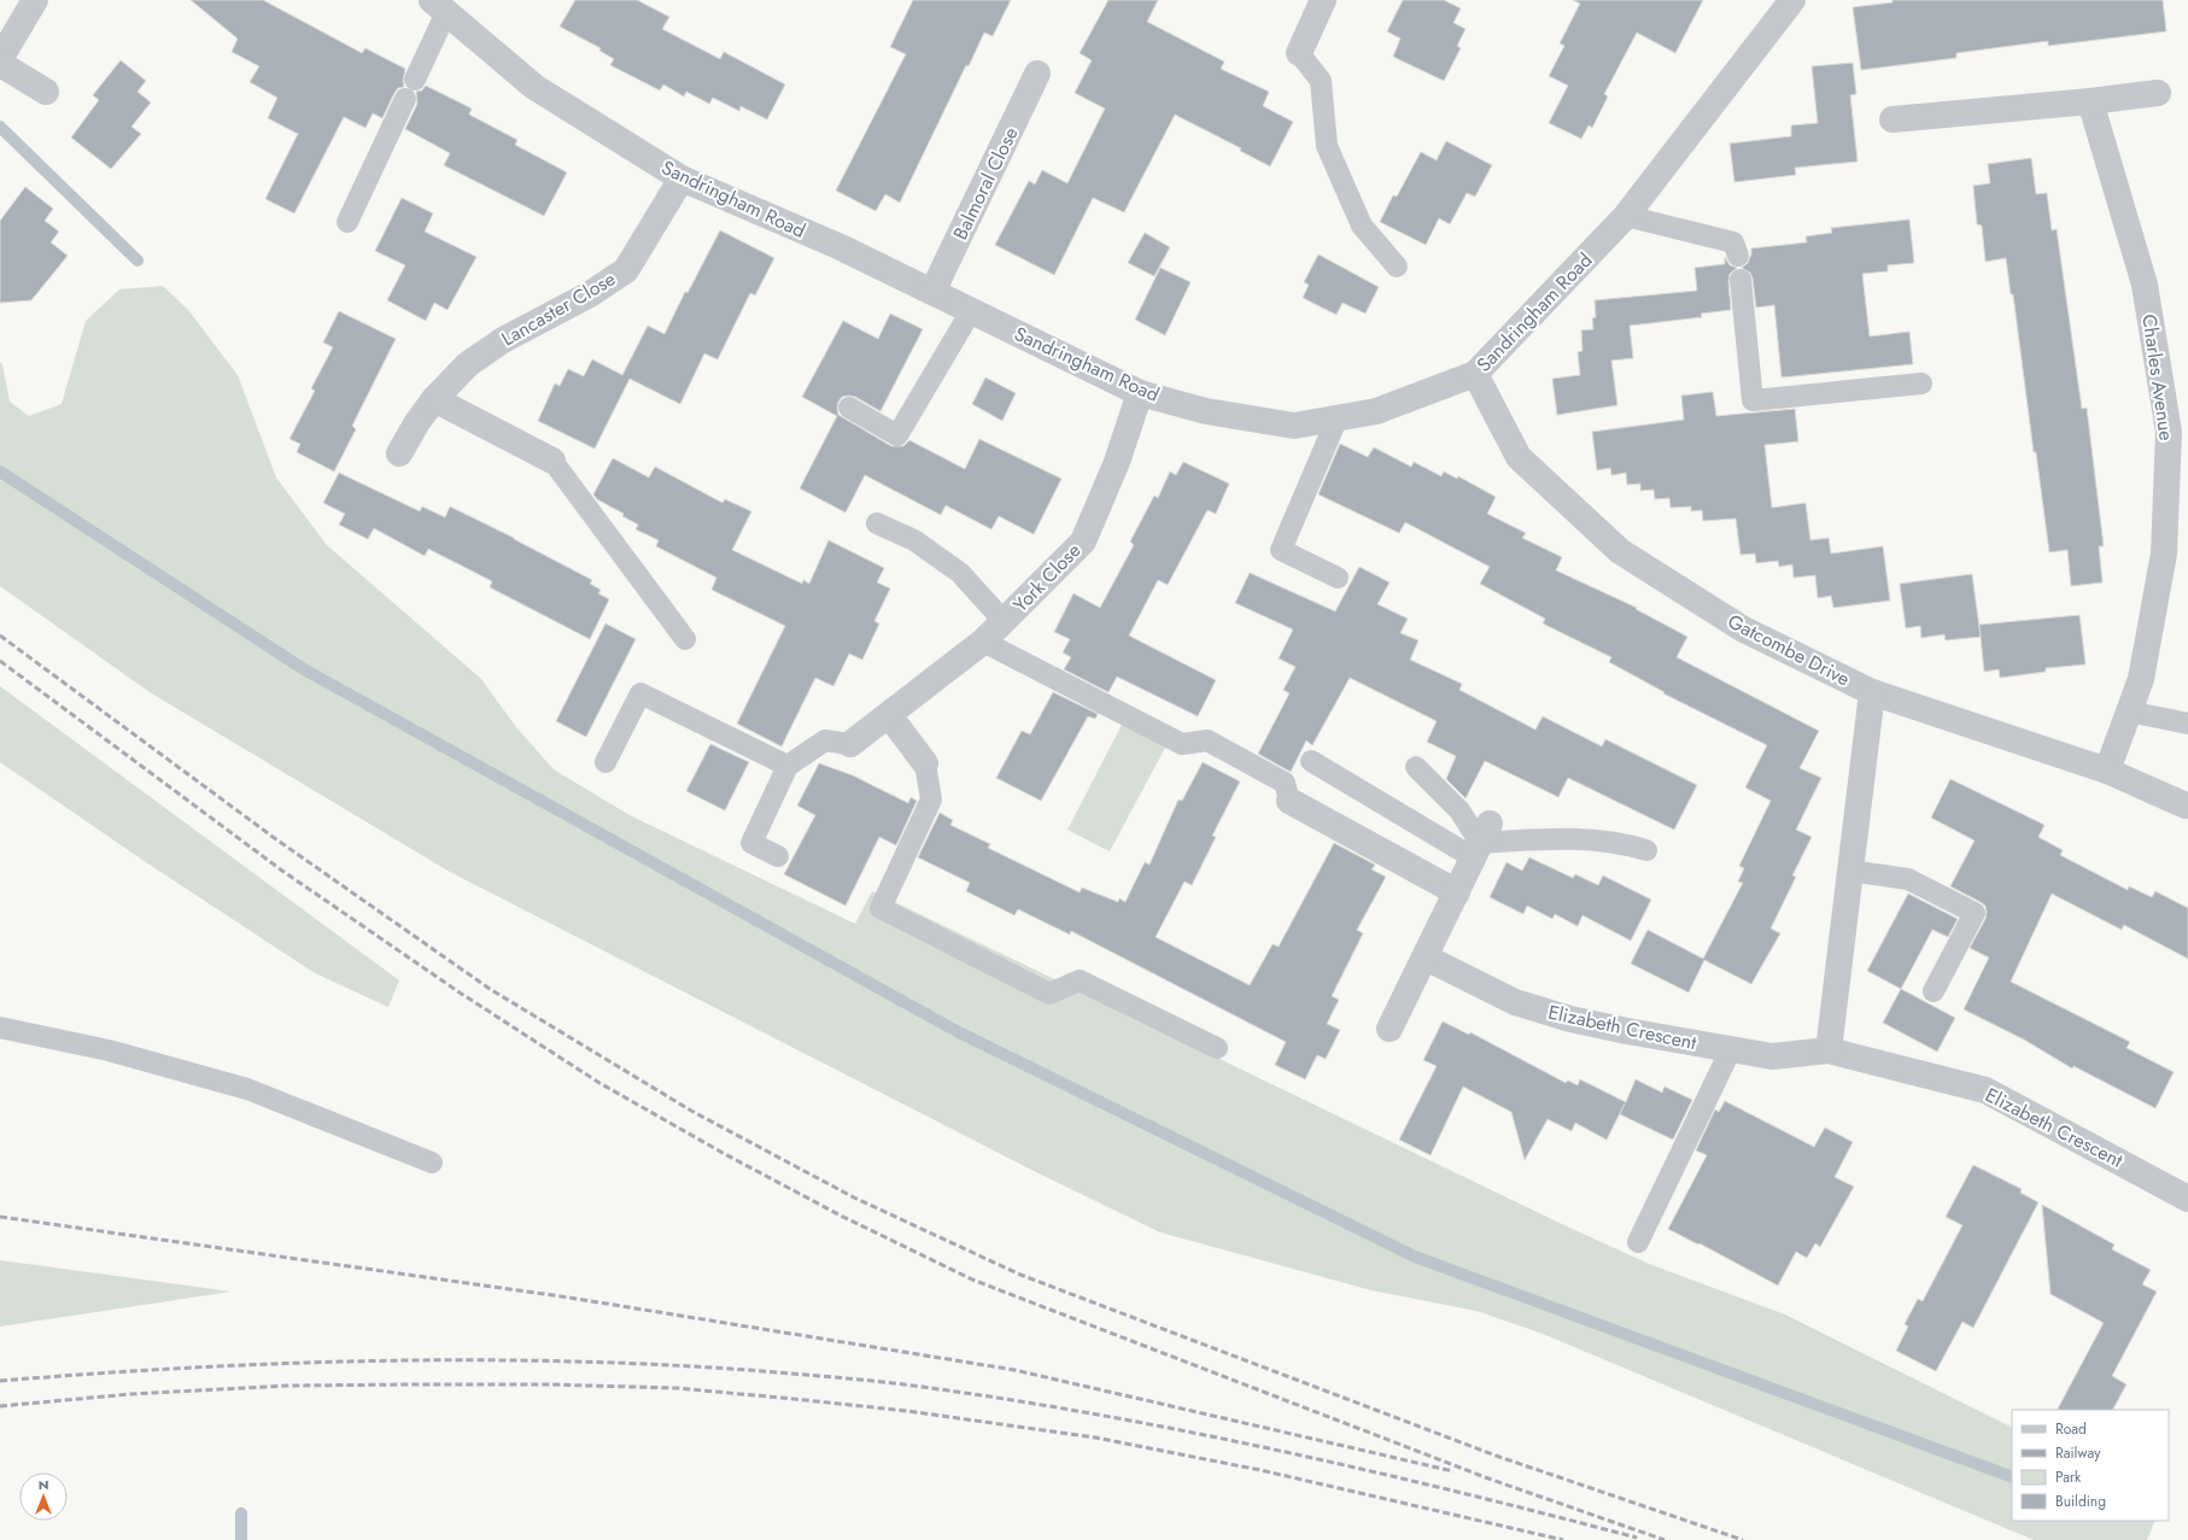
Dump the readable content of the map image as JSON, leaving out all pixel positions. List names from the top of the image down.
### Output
{
  "streets": {
    "street": [
      "Balmoral Close",
      "Sandringham Road",
      "Lancaster Close",
      "Charles Avenue",
      "York Close",
      "Gatcombe Drive",
      "Elizabeth Crescent"
    ]
  },
  "crossings": [
    ["Balmoral Close", "Sandringham Road"],
    ["Sandringham Road", "Lancaster Close"],
    ["Sandringham Road", "York Close"],
    ["Sandringham Road", "Gatcombe Drive"],
    ["Charles Avenue", "Gatcombe Drive"]
  ],
  "legend": [
    "Road",
    "Railway",
    "Park",
    "Building"
  ],
  "north": "top"
}
